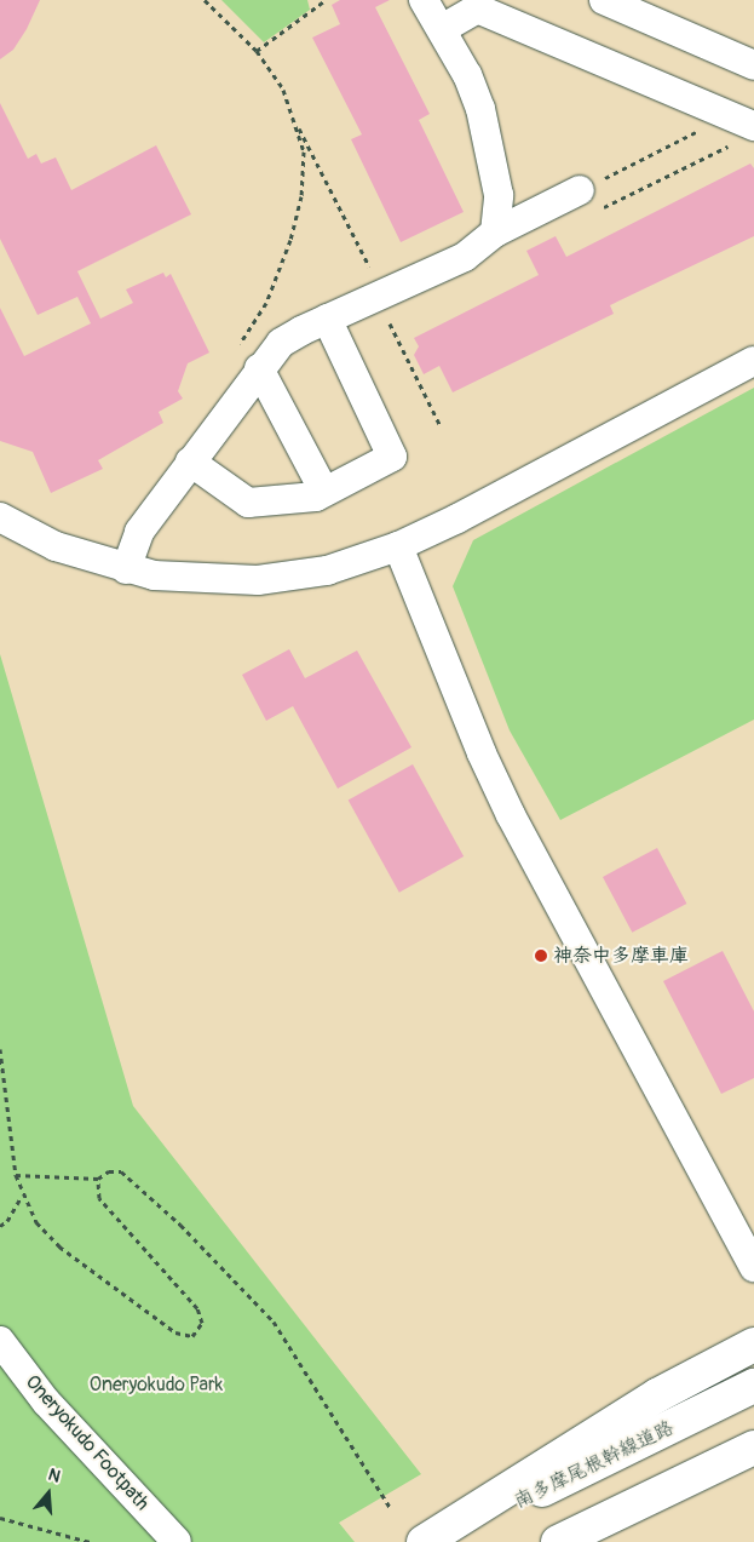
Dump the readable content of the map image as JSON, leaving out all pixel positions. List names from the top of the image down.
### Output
{
  "streets": {
    "main road": ["南多摩尾根幹線道路"],
    "street": ["Oneryokudo Footpath"]
  },
  "parks": ["Oneryokudo Park"],
  "places": ["神奈中多摩車庫"],
  "north": "top"
}
